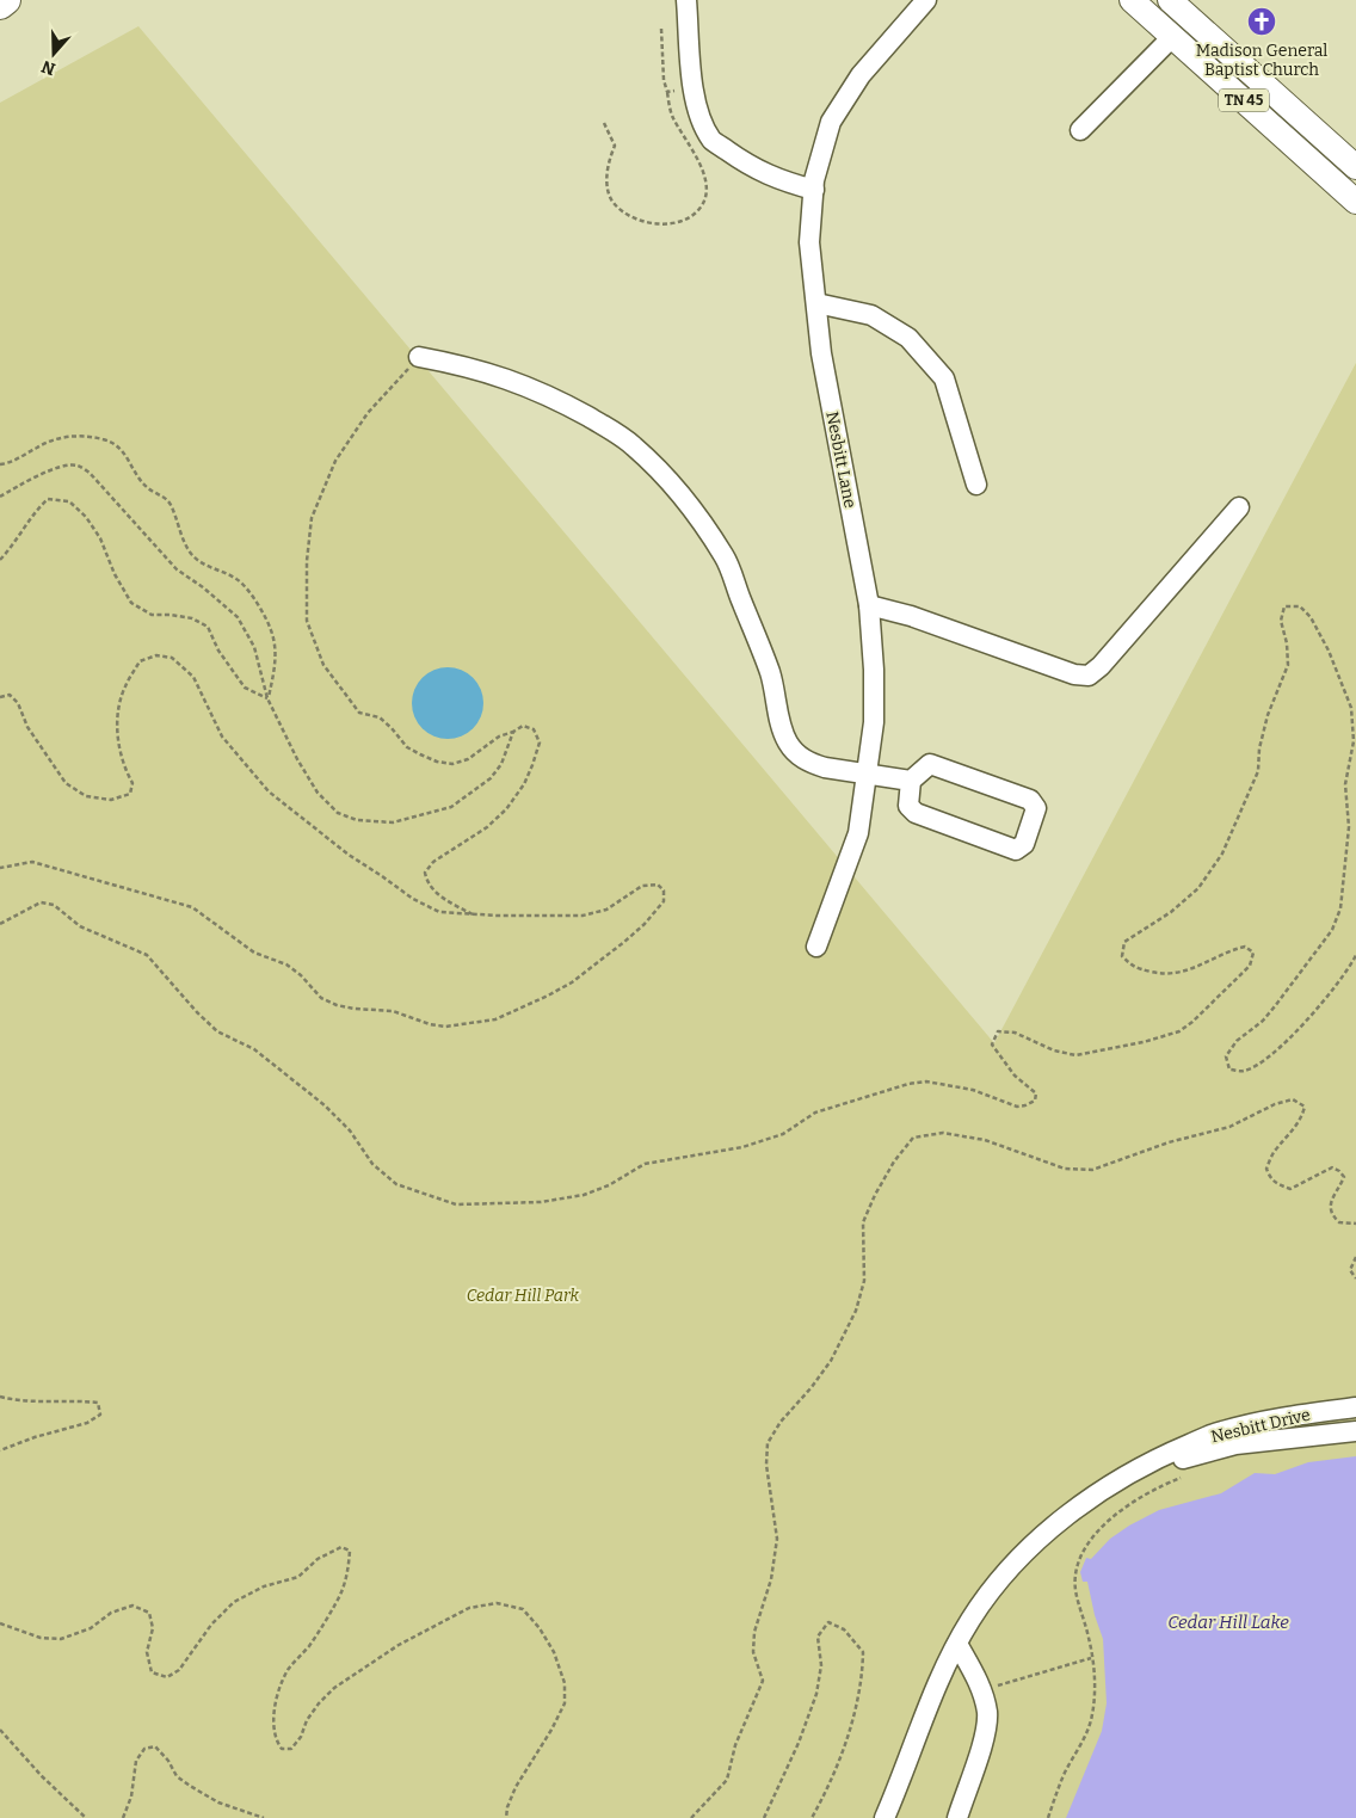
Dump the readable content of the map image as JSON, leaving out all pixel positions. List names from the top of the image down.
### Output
{
  "streets": {
    "main road": ["TN 45"],
    "street": ["Nesbitt Lane", "Nesbitt Drive"]
  },
  "water": ["Cedar Hill Lake"],
  "parks": ["Cedar Hill Park"],
  "places": {
    "church": ["Madison General Baptist Church"]
  },
  "north": "bottom"
}
